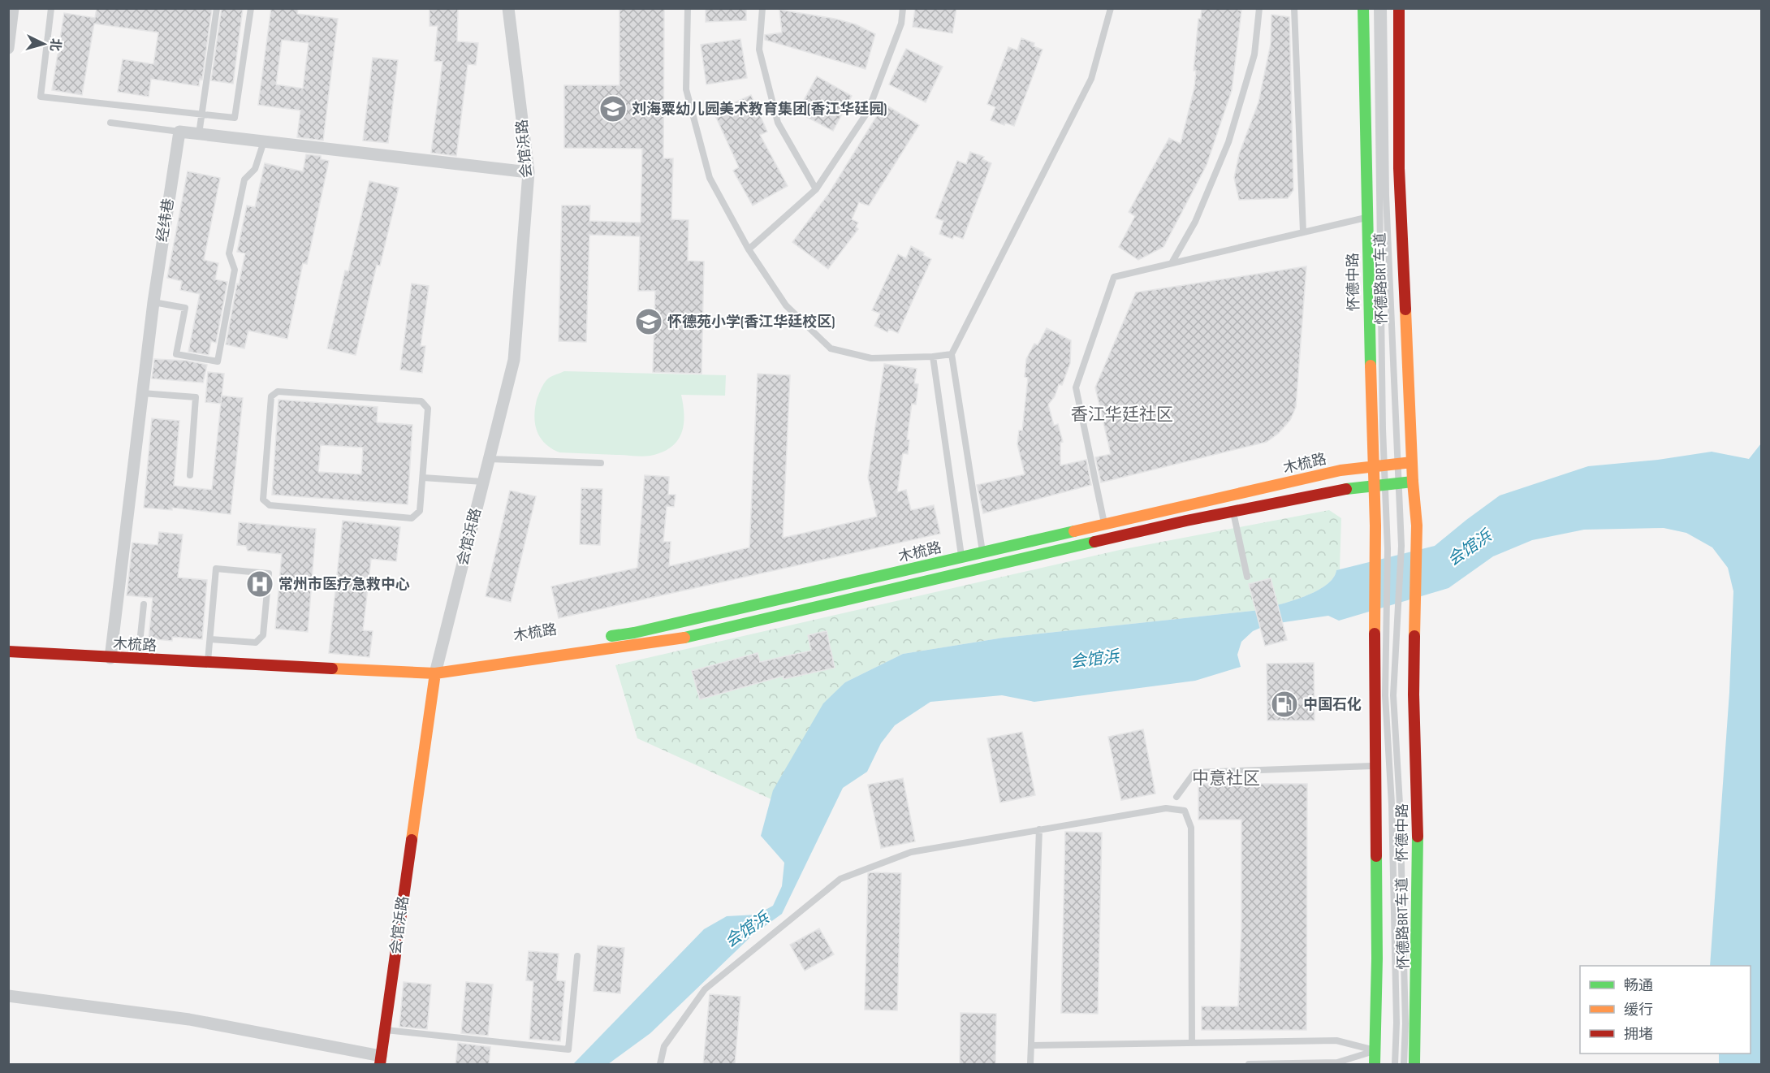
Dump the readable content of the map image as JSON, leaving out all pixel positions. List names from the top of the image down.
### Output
{
  "streets": {
    "street": [
      "会馆浜路",
      "经纬巷",
      "怀德中路",
      "木梳路"
    ],
    "lane": ["怀德路BRT车道"]
  },
  "crossings": [
    ["会馆浜路", "木梳路"],
    ["经纬巷", "木梳路"],
    ["怀德路BRT车道", "怀德中路"],
    ["怀德路BRT车道", "木梳路"],
    ["怀德中路", "木梳路"]
  ],
  "districts": ["香江华廷社区", "中意社区"],
  "water": ["会馆浜"],
  "places": {
    "school or university": ["刘海粟幼儿园美术教育集团(香江华廷园)", "怀德苑小学(香江华廷校区)"],
    "hospital": ["常州市医疗急救中心"],
    "fuel station": ["中国石化"]
  },
  "legend": ["畅通", "缓行", "拥堵"],
  "north": "right"
}
